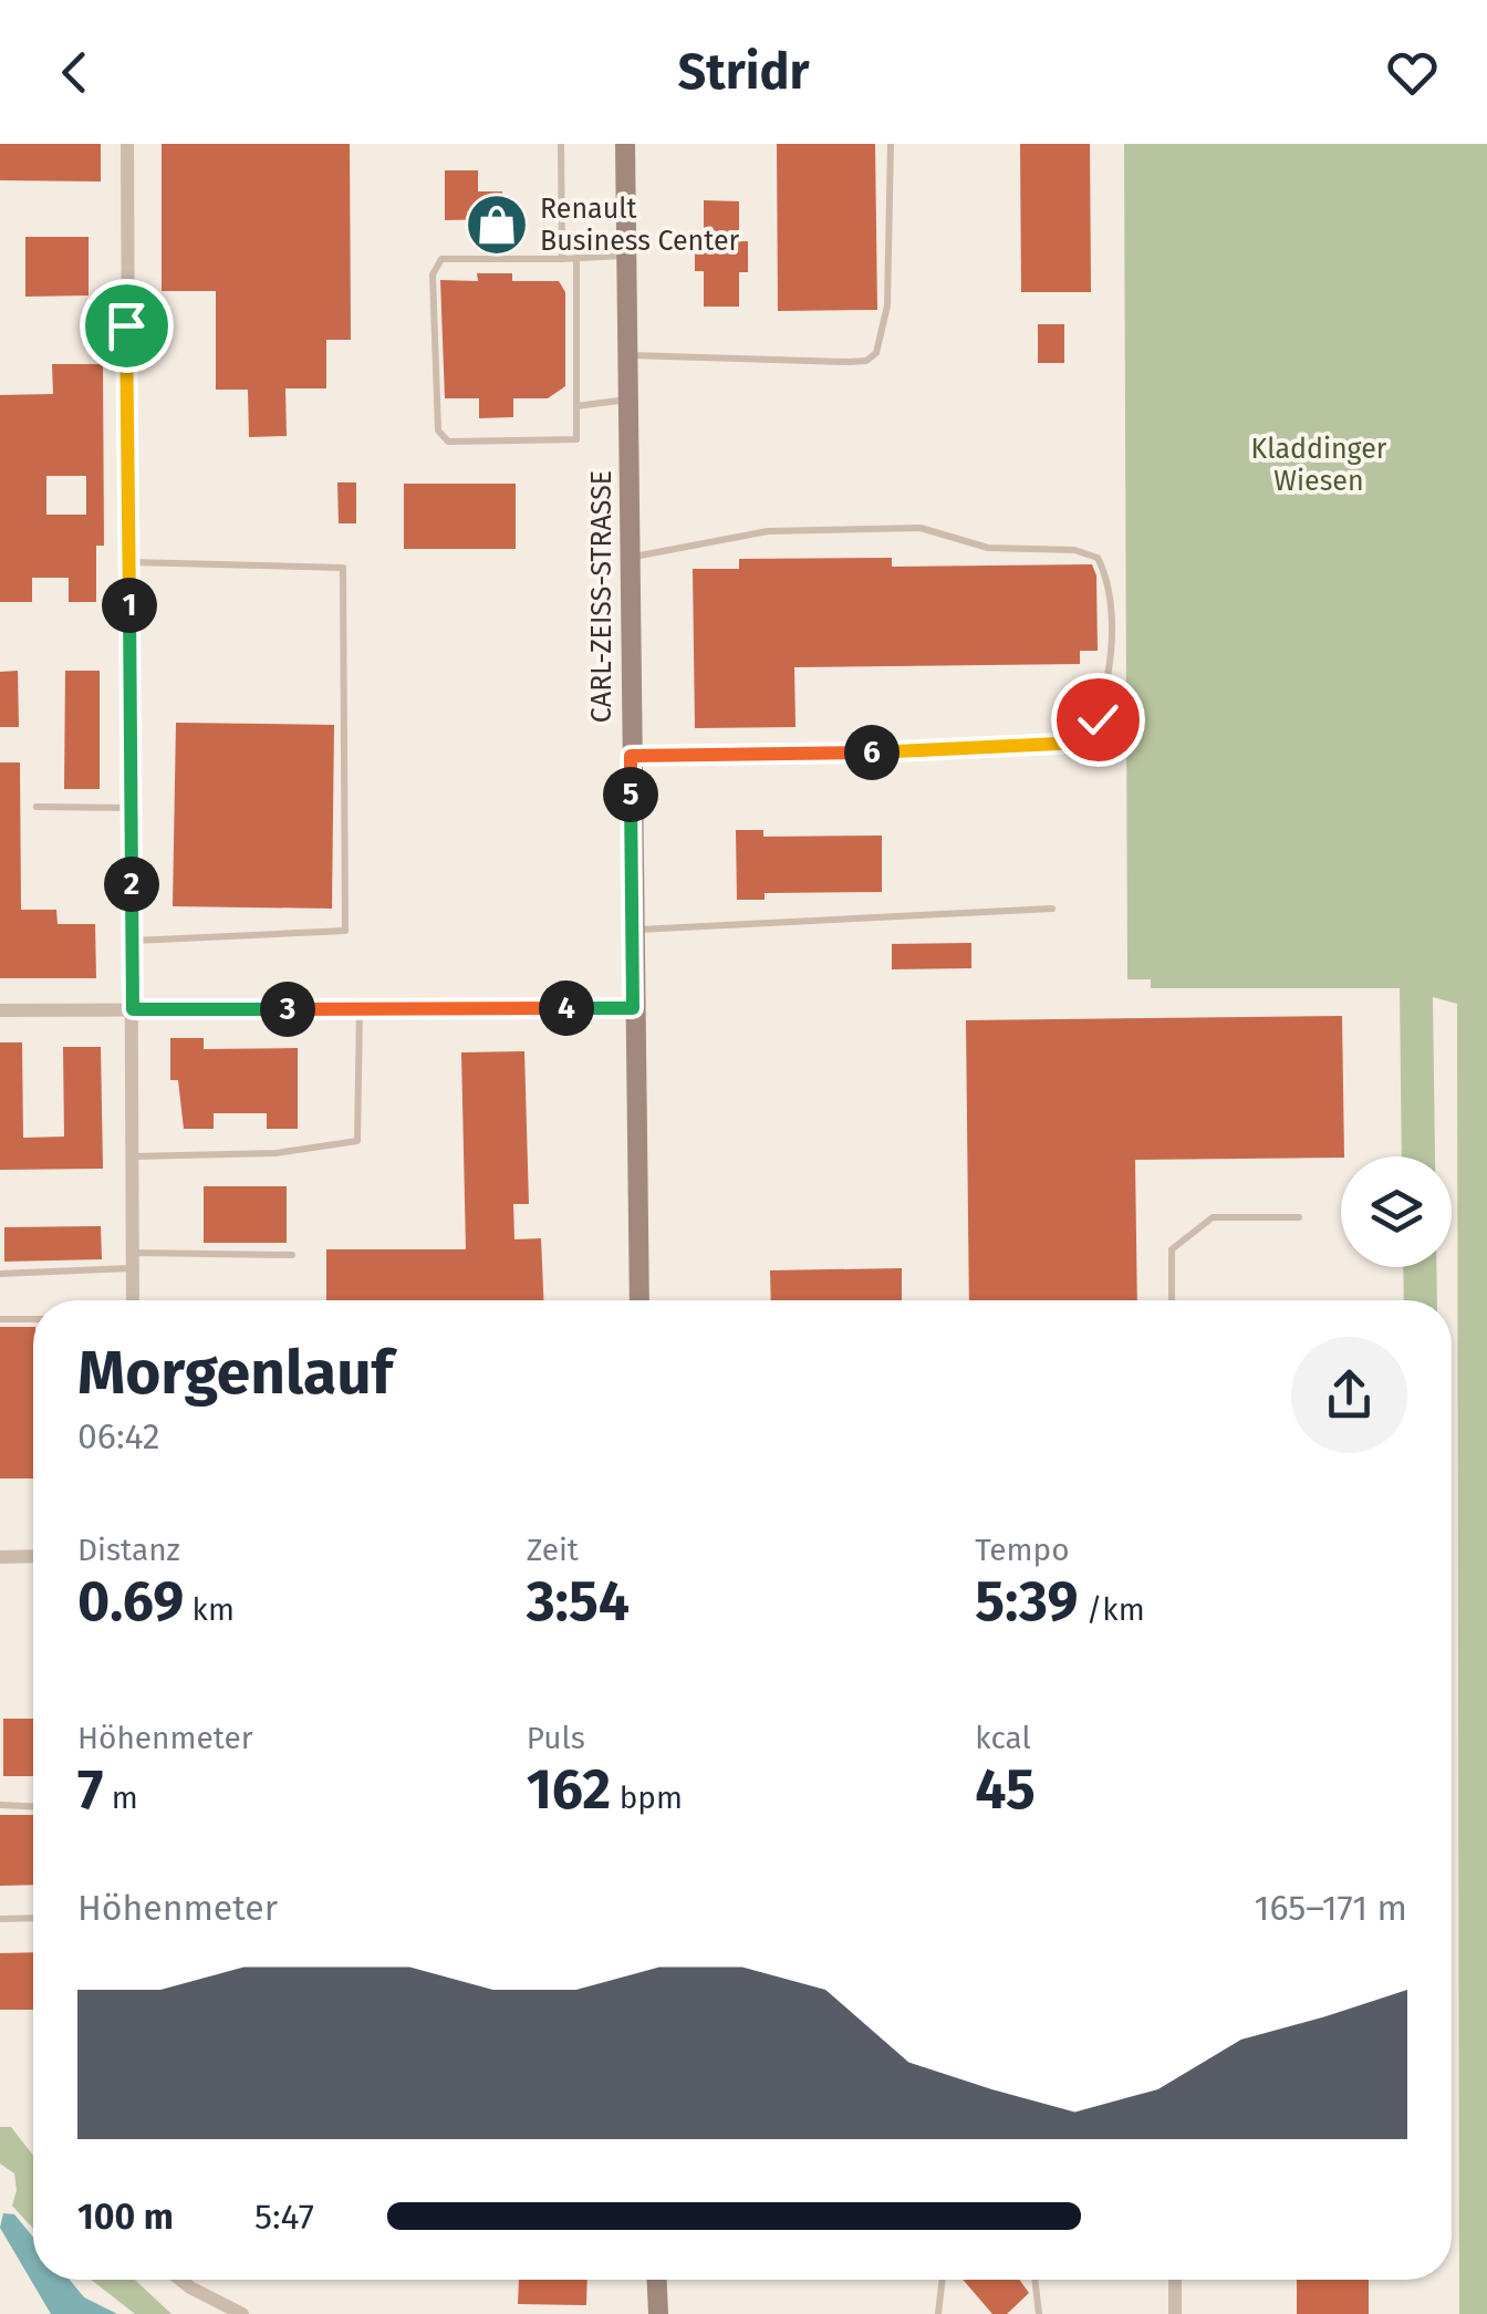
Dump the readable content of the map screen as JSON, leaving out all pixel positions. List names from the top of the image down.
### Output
{
  "streets": {
    "main road": ["CARL-ZEISS-STRASSE"]
  },
  "parks": ["Kladdinger Wiesen"],
  "places": {
    "shop": ["Renault Business Center"]
  },
  "page": {
    "header": "Stridr",
    "pins": [
      "1",
      "6",
      "5",
      "2",
      "4",
      "3"
    ],
    "heading": ["Morgenlauf", "06:42"],
    "stats": [
      ["Distanz", "0.69 km"],
      ["Zeit", "3:54"],
      ["Tempo", "5:39 /km"],
      ["Höhenmeter", "7 m"],
      ["Puls", "162 bpm"],
      ["kcal", "45"]
    ],
    "chart": ["Höhenmeter", "165–171 m"],
    "list": [
      {
        "name": "100 m",
        "note": "5:47"
      }
    ]
  }
}
